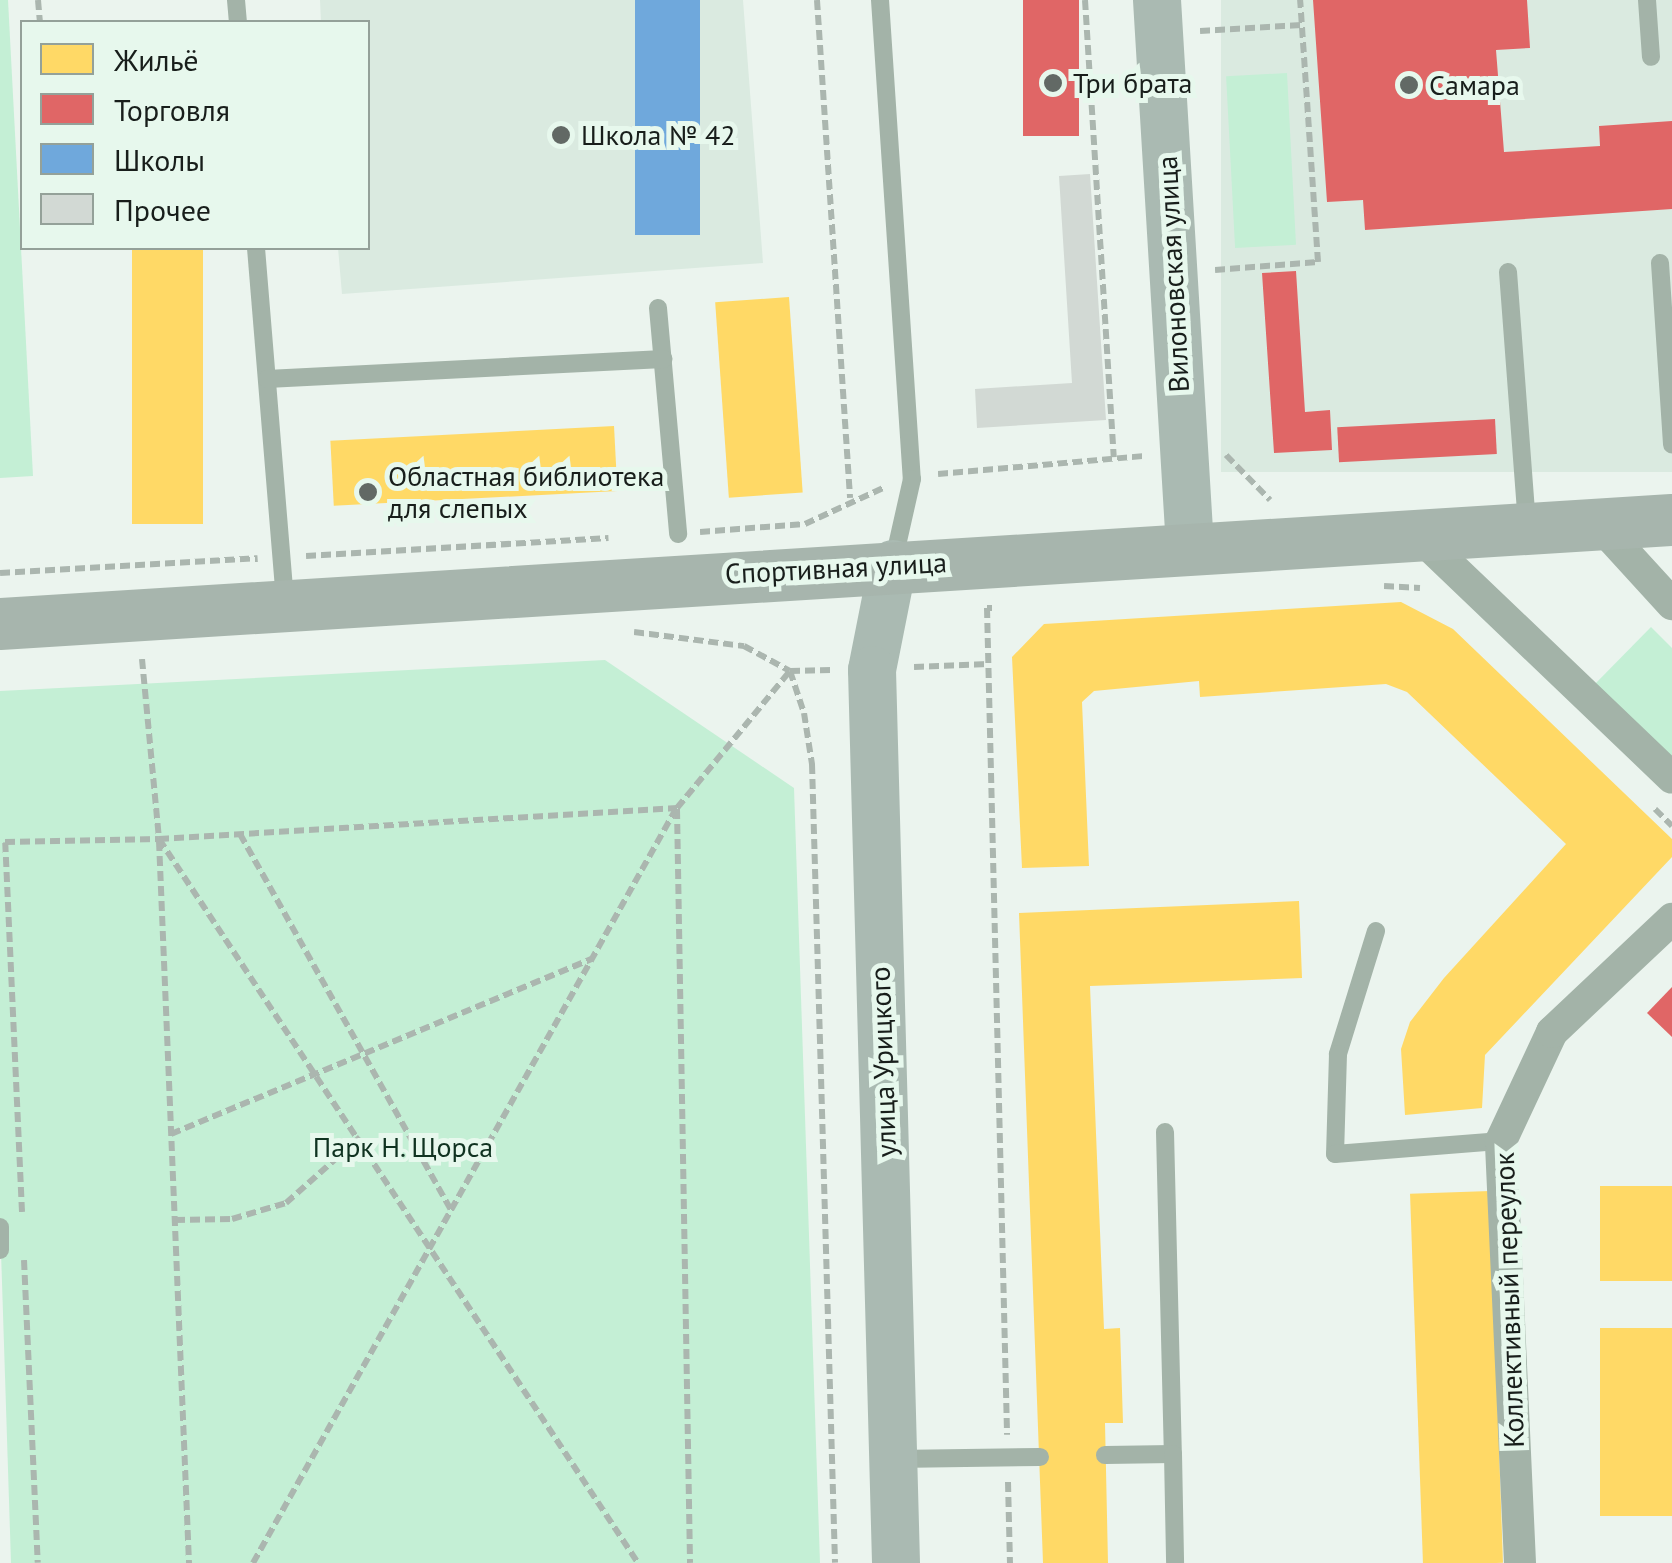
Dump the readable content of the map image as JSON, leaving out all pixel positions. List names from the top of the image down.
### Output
{
  "streets": {
    "main road": ["Вилоновская улица", "Спортивная улица", "улица Урицкого"],
    "street": ["Коллективный переулок"]
  },
  "crossings": [
    ["Вилоновская улица", "Спортивная улица"],
    ["Спортивная улица", "улица Урицкого"]
  ],
  "parks": ["Парк Н. Щорса"],
  "places": [
    "Три брата",
    "Самара",
    "Школа № 42",
    "Областная библиотека для слепых"
  ],
  "legend": [
    "Жильё",
    "Торговля",
    "Школы",
    "Прочее"
  ]
}
